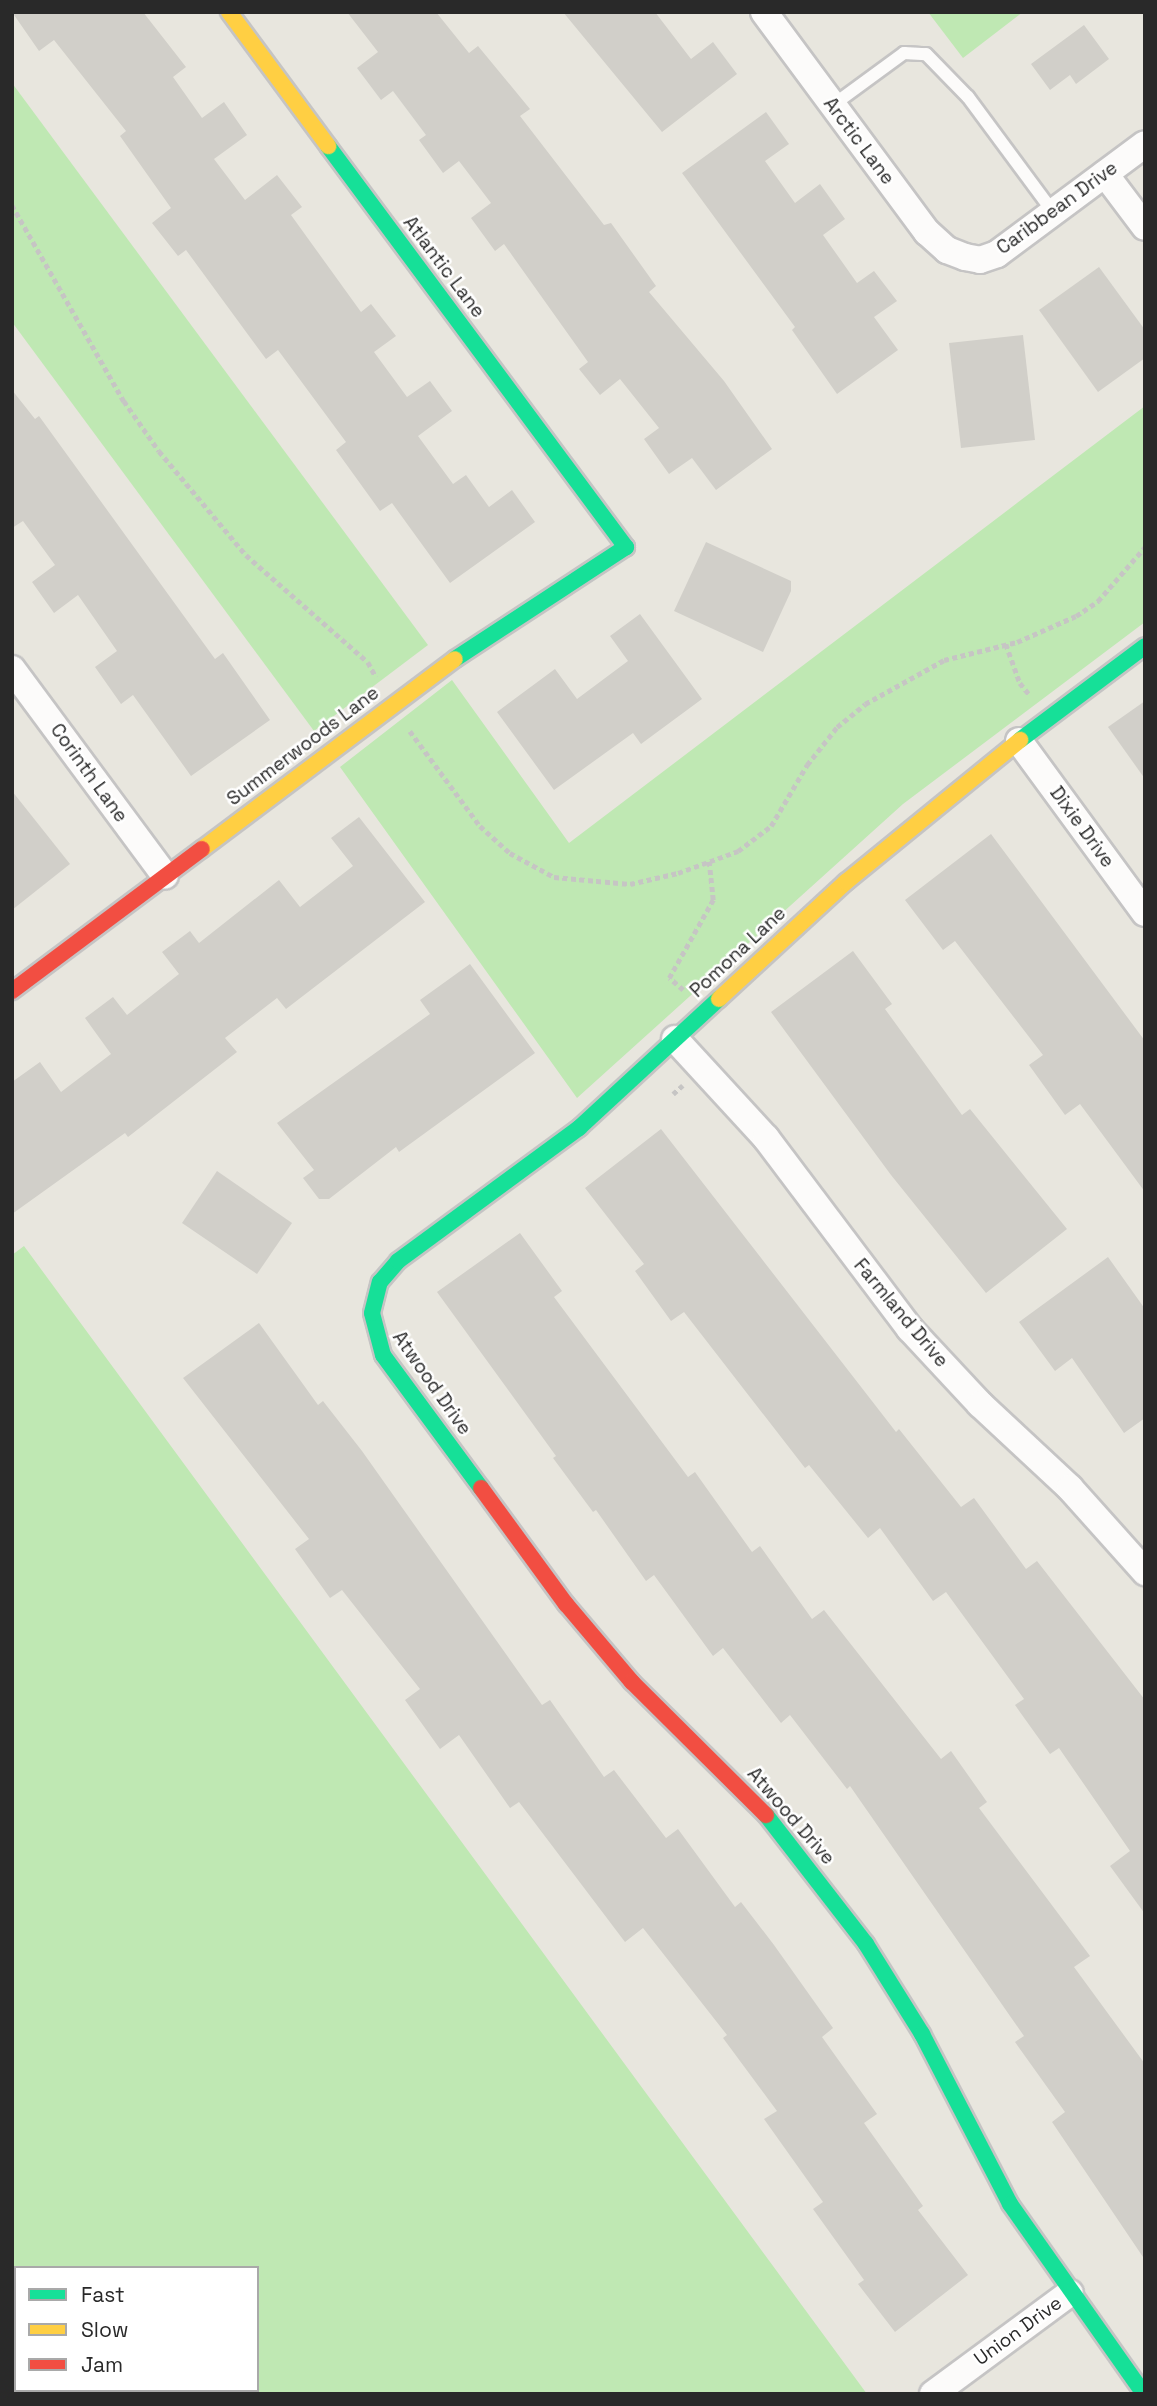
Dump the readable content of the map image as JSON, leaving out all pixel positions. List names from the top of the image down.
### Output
{
  "streets": {
    "street": [
      "Arctic Lane",
      "Caribbean Drive",
      "Atlantic Lane",
      "Summerwoods Lane",
      "Corinth Lane",
      "Dixie Drive",
      "Pomona Lane",
      "Farmland Drive",
      "Atwood Drive",
      "Union Drive"
    ]
  },
  "crossings": [
    ["Arctic Lane", "Caribbean Drive"],
    ["Atlantic Lane", "Summerwoods Lane"],
    ["Summerwoods Lane", "Corinth Lane"],
    ["Dixie Drive", "Pomona Lane"],
    ["Pomona Lane", "Farmland Drive"],
    ["Pomona Lane", "Atwood Drive"],
    ["Atwood Drive", "Union Drive"]
  ],
  "legend": ["Fast", "Slow", "Jam"]
}
